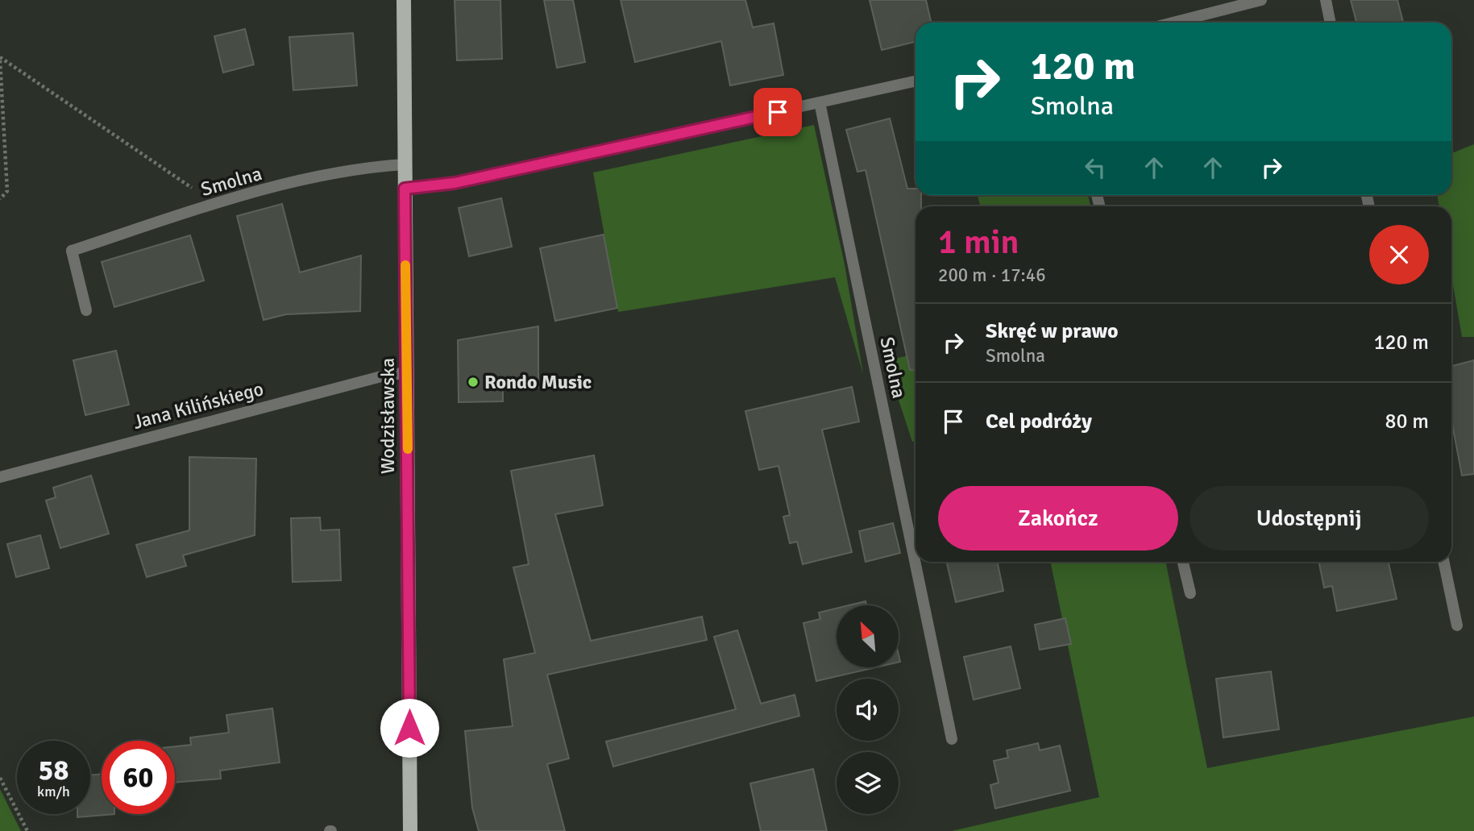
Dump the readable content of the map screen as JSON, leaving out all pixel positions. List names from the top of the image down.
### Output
{
  "streets": {
    "main road": ["Wodzisławska"],
    "street": ["Smolna", "Jana Kilińskiego"]
  },
  "crossings": [
    ["Smolna", "Wodzisławska"],
    ["Jana Kilińskiego", "Wodzisławska"]
  ],
  "places": ["Rondo Music"],
  "north": "top left",
  "page": {
    "turn": ["120 m", "Smolna"],
    "heading": ["1 min", "200 m · 17:46"],
    "list": [
      {
        "name": "Skręć w prawo",
        "note": "Smolna",
        "value": "120 m"
      },
      {
        "name": "Cel podróży",
        "value": "80 m"
      }
    ],
    "buttons": ["Zakończ", "Udostępnij"],
    "speed": "58 km/h",
    "limit": "60"
  }
}
